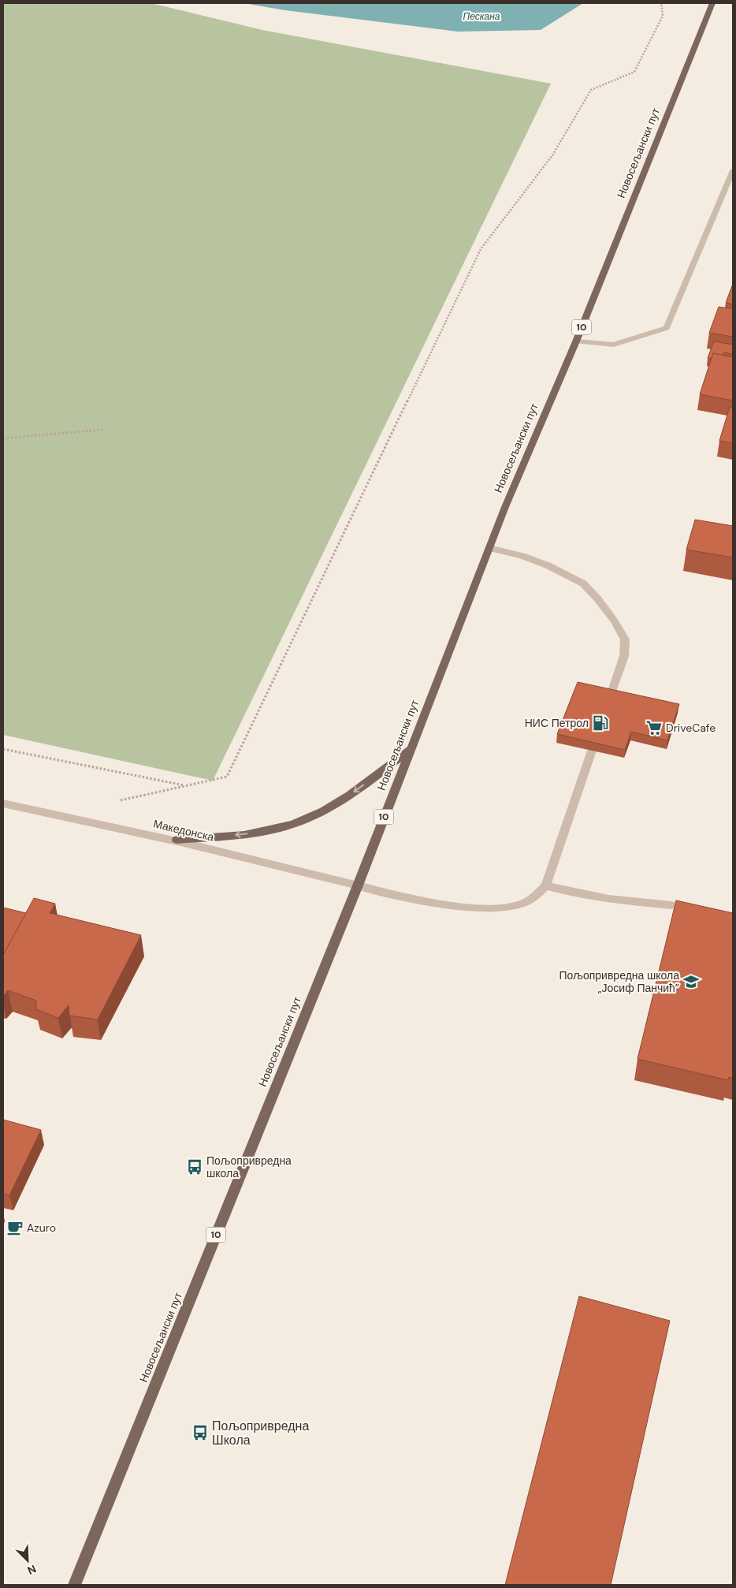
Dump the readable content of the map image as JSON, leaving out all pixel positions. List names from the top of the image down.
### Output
{
  "streets": {
    "main road": ["Новосељански пут", "10"],
    "street": ["Македонска"]
  },
  "crossings": [
    ["Новосељански пут", "Македонска"]
  ],
  "water": ["Пескана"],
  "places": {
    "fuel station": ["НИС Петрол"],
    "supermarket": ["DriveCafe"],
    "school or university": ["Пољопривредна школа „Јосиф Панчић”"],
    "bus stop": ["Пољопривредна школа", "Пољопривредна Школа"],
    "cafe": ["Azuro"]
  },
  "north": "bottom right"
}
